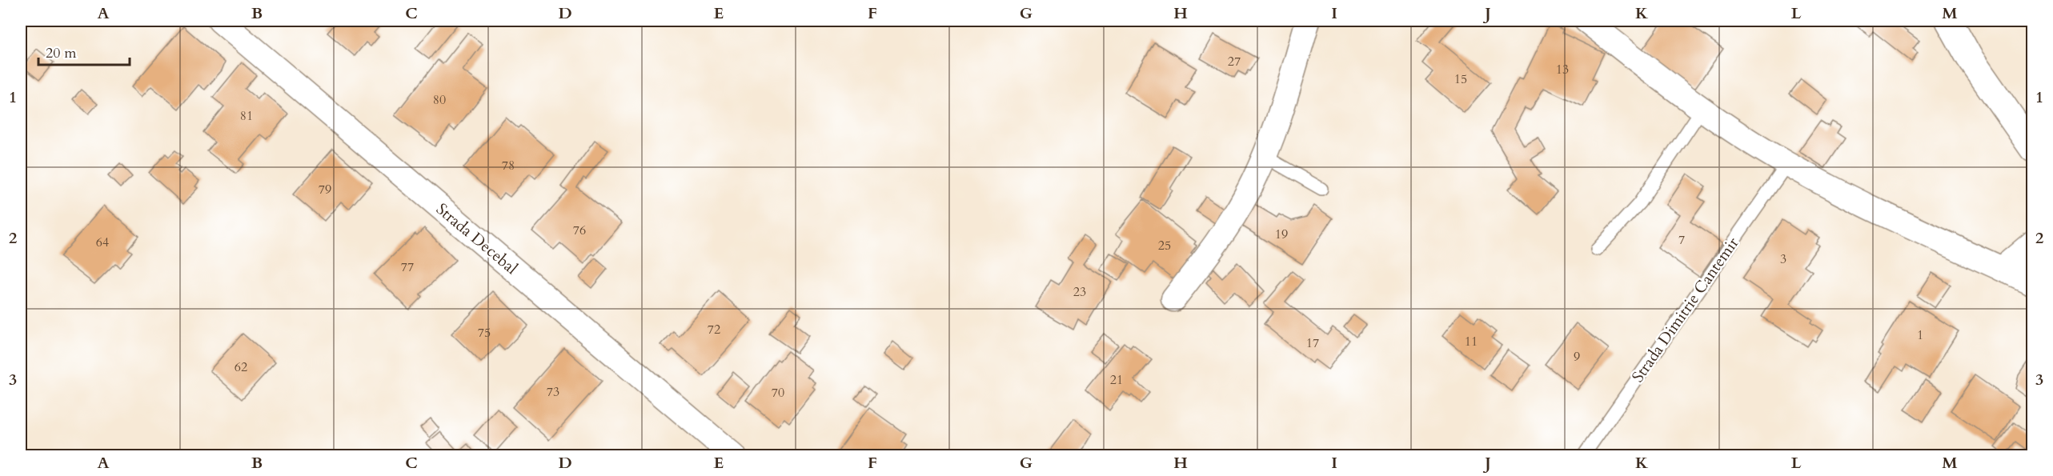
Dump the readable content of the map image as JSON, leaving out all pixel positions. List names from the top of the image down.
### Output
{
  "streets": {
    "street": ["Strada Decebal"],
    "lane": ["Strada Dimitrie Cantemir"]
  },
  "house_numbers": [
    "27",
    "13",
    "15",
    "80",
    "81",
    "78",
    "79",
    "76",
    "19",
    "7",
    "64",
    "25",
    "3",
    "77",
    "23",
    "72",
    "75",
    "1",
    "11",
    "17",
    "9",
    "62",
    "21",
    "73",
    "70"
  ],
  "scale_bar": "20 m",
  "grid": {
    "columns": [
      "A",
      "B",
      "C",
      "D",
      "E",
      "F",
      "G",
      "H",
      "I",
      "J",
      "K",
      "L",
      "M"
    ],
    "rows": ["1", "2", "3"]
  }
}
